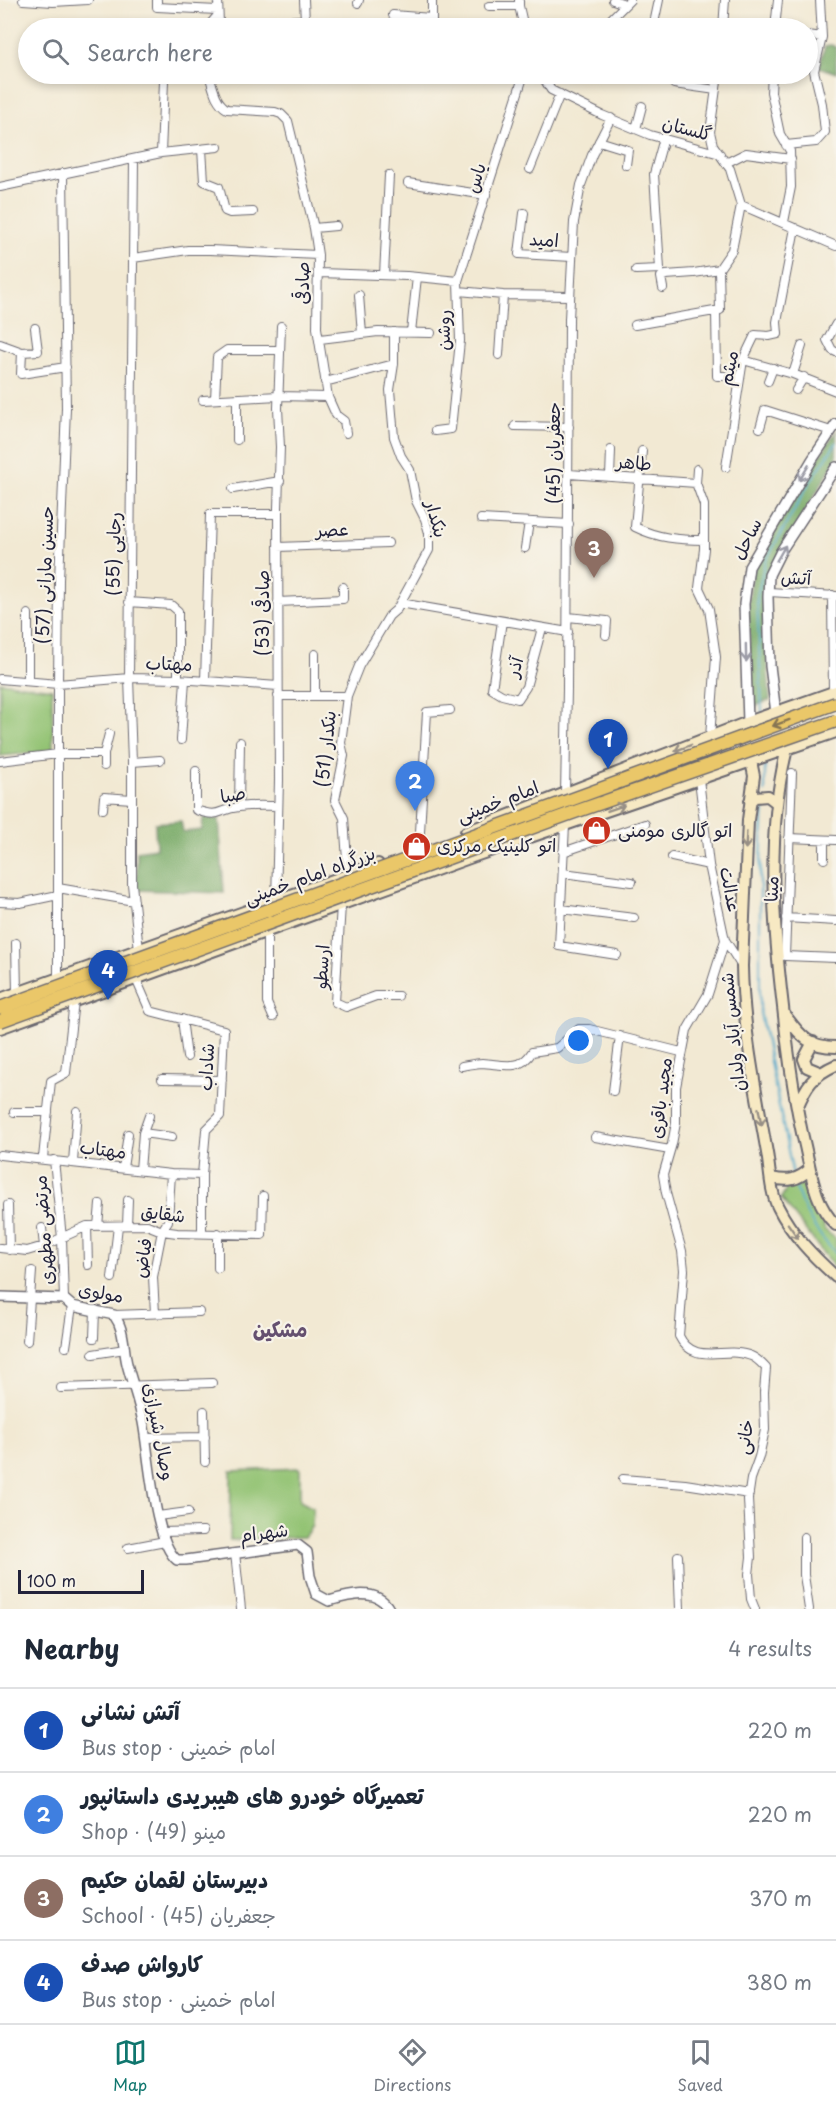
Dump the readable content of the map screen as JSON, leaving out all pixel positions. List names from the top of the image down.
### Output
{
  "streets": {
    "highway": ["بزرگراه امام خمینی"],
    "main road": ["امام خمینی", "شمس آباد ولدان"],
    "street": [
      "گلستان",
      "یاس",
      "امید",
      "صادقی",
      "روشن",
      "میثم",
      "جعفریان (45)",
      "طاهر",
      "بنکدار",
      "عصر",
      "ساحل",
      "رجایی (55)",
      "حسین مارانی (57)",
      "آتش",
      "صادقی (53)",
      "مهتاب",
      "آذر",
      "بنکدار (51)",
      "صبا",
      "مینا",
      "عدالت",
      "ارسطو",
      "شاداب",
      "مجید باقری",
      "شقایق",
      "مرتضی مطهری",
      "فیاض",
      "مولوی",
      "وصال شیرازی",
      "خانی",
      "شهرام"
    ]
  },
  "crossings": [
    ["گلستان", "جعفریان (45)"],
    ["یاس", "روشن"],
    ["امید", "جعفریان (45)"],
    ["روشن", "جعفریان (45)"],
    ["جعفریان (45)", "طاهر"],
    ["جعفریان (45)", "امام خمینی"],
    ["بنکدار", "بنکدار (51)"],
    ["عصر", "صادقی (53)"],
    ["ساحل", "آتش"],
    ["ساحل", "امام خمینی"],
    ["رجایی (55)", "مهتاب"],
    ["رجایی (55)", "امام خمینی"],
    ["حسین مارانی (57)", "مهتاب"],
    ["حسین مارانی (57)", "امام خمینی"],
    ["آتش", "امام خمینی"],
    ["آتش", "بزرگراه امام خمینی"],
    ["صادقی (53)", "مهتاب"],
    ["صادقی (53)", "صبا"],
    ["صادقی (53)", "امام خمینی"],
    ["مهتاب", "شاداب"],
    ["مهتاب", "مرتضی مطهری"],
    ["مهتاب", "فیاض"],
    ["بنکدار (51)", "امام خمینی"],
    ["امام خمینی", "بزرگراه امام خمینی"],
    ["عدالت", "شمس آباد ولدان"],
    ["عدالت", "مجید باقری"],
    ["شاداب", "شقایق"],
    ["مجید باقری", "خانی"],
    ["شقایق", "مرتضی مطهری"],
    ["شقایق", "فیاض"],
    ["مرتضی مطهری", "مولوی"],
    ["فیاض", "مولوی"],
    ["مولوی", "وصال شیرازی"],
    ["وصال شیرازی", "شهرام"]
  ],
  "districts": ["مشکین"],
  "places": {
    "shop": ["اتو گالری مومنی", "اتو کلینیک مرکزی"]
  },
  "scale_bar": "100 m",
  "page": {
    "search": "Search here",
    "pins": [
      "3",
      "1",
      "2",
      "4"
    ],
    "scale": "100 m",
    "heading": ["Nearby", "4 results"],
    "list": [
      {
        "mark": "1",
        "name": "آتش نشانی",
        "note": "Bus stop · امام خمینی",
        "value": "220 m"
      },
      {
        "mark": "2",
        "name": "تعمیرگاه خودرو های هیبریدی داستانپور",
        "note": "Shop · مینو (49)",
        "value": "220 m"
      },
      {
        "mark": "3",
        "name": "دبیرستان لقمان حکیم",
        "note": "School · جعفریان (45)",
        "value": "370 m"
      },
      {
        "mark": "4",
        "name": "کارواش صدف",
        "note": "Bus stop · امام خمینی",
        "value": "380 m"
      }
    ],
    "nav": ["Map", "Directions", "Saved"]
  }
}
